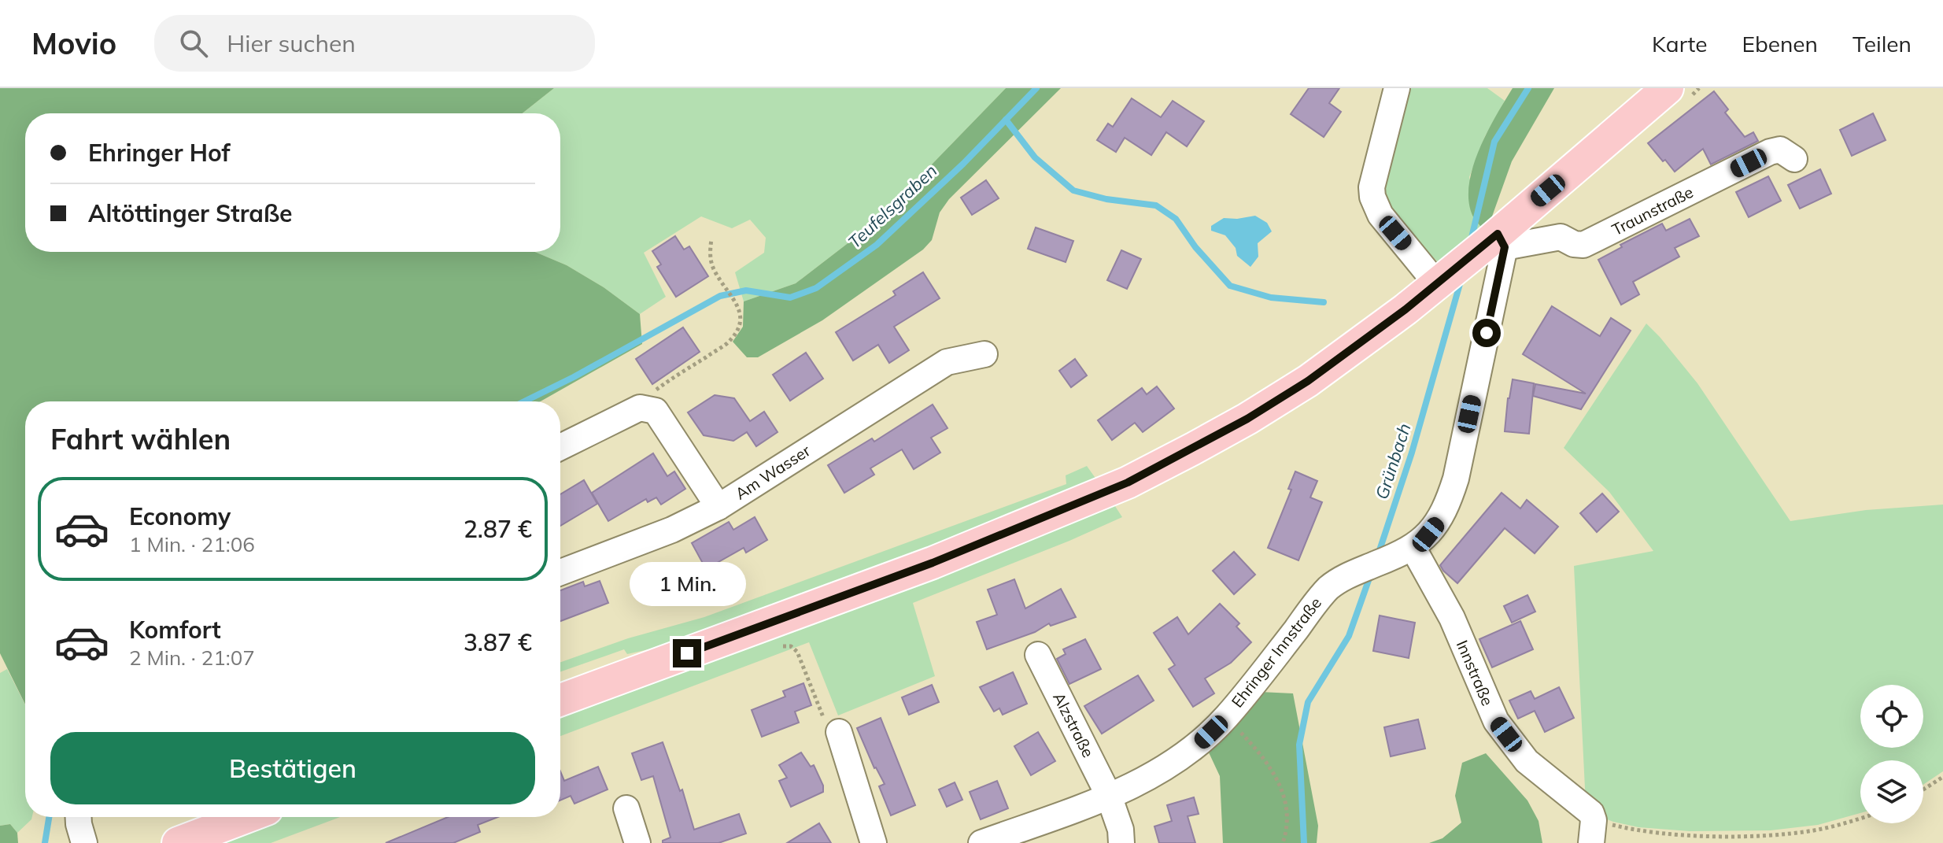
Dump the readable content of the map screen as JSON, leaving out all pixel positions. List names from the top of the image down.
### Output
{
  "streets": {
    "street": [
      "Traunstraße",
      "Am Wasser",
      "Ehringer Innstraße",
      "Innstraße",
      "Alzstraße"
    ]
  },
  "crossings": [
    ["Traunstraße", "Ehringer Innstraße"],
    ["Ehringer Innstraße", "Innstraße"],
    ["Ehringer Innstraße", "Alzstraße"]
  ],
  "water": ["Teufelsgraben", "Grünbach"],
  "page": {
    "header": "Movio",
    "search": "Hier suchen",
    "nav": ["Karte", "Ebenen", "Teilen"],
    "banner": ["Ehringer Hof", "Altöttinger Straße"],
    "heading": "Fahrt wählen",
    "list": [
      {
        "name": "Economy",
        "note": "1 Min. · 21:06",
        "value": "2.87 €"
      },
      {
        "name": "Komfort",
        "note": "2 Min. · 21:07",
        "value": "3.87 €"
      }
    ],
    "bubble": "1 Min.",
    "buttons": "Bestätigen"
  }
}
